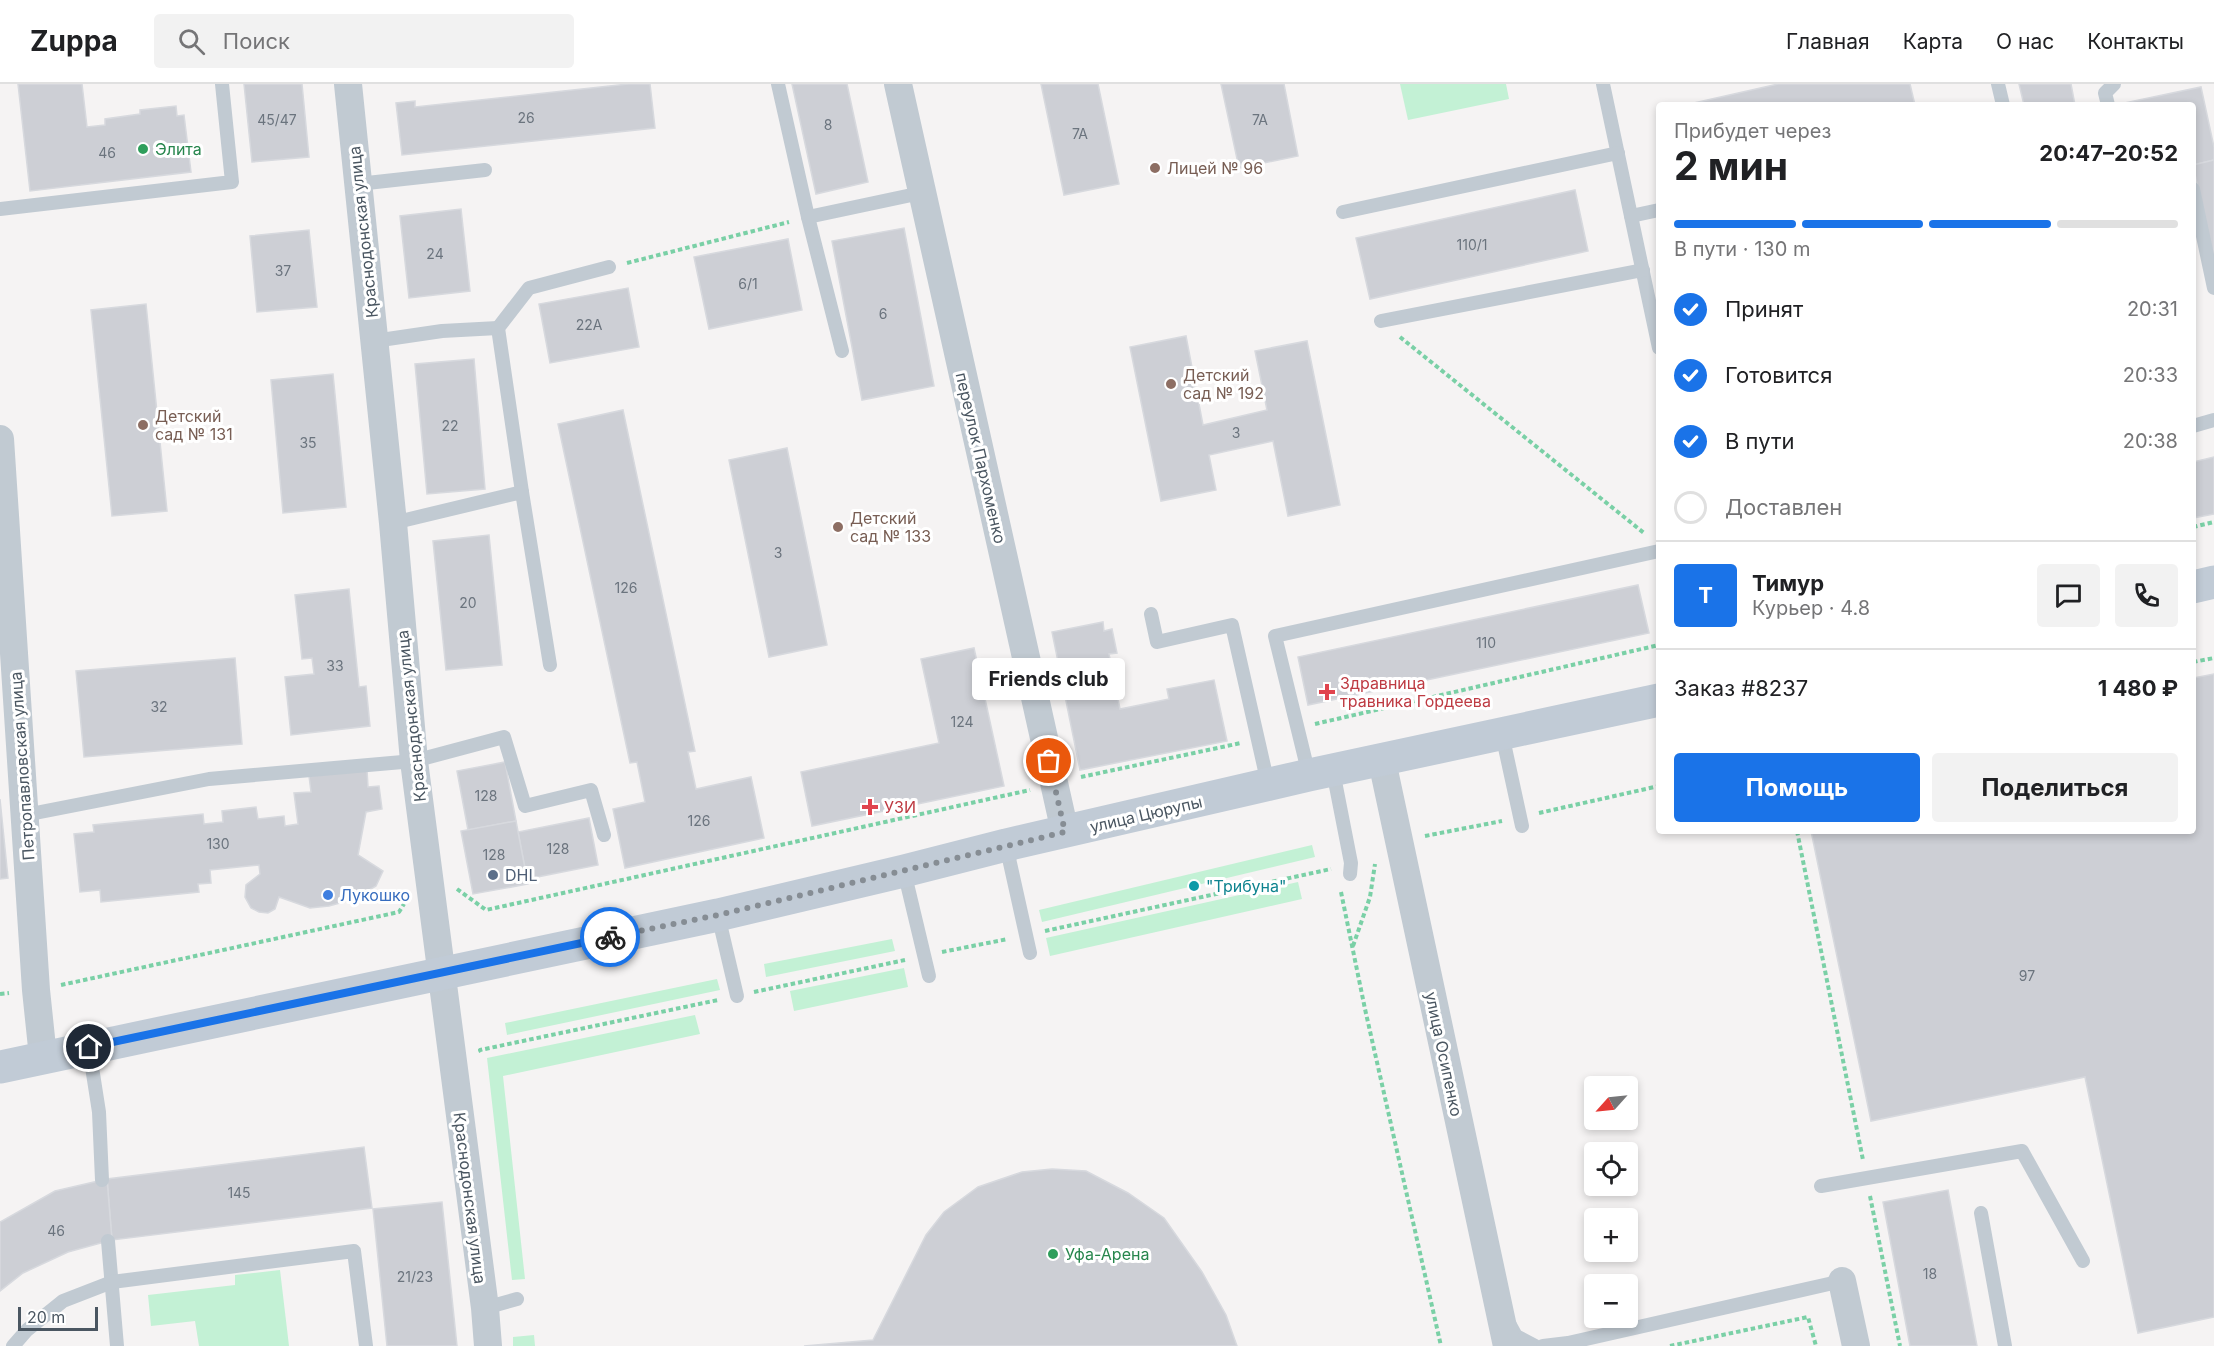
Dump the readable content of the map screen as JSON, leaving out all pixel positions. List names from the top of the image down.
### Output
{
  "streets": {
    "main road": ["улица Цюрупы"],
    "street": [
      "Краснодонская улица",
      "переулок Пархоменко",
      "Петропавловская улица",
      "улица Осипенко"
    ]
  },
  "crossings": [
    ["Краснодонская улица", "улица Цюрупы"],
    ["переулок Пархоменко", "улица Цюрупы"],
    ["Петропавловская улица", "улица Цюрупы"],
    ["улица Цюрупы", "улица Осипенко"]
  ],
  "places": {
    "other": [
      "Элита",
      "Лицей № 96",
      "Детский сад № 192",
      "Детский сад № 131",
      "Детский сад № 133",
      "Friends club",
      "DHL",
      "\"Трибуна\"",
      "Лукошко",
      "Уфа-Арена"
    ],
    "health": ["Здравница травника Гордеева", "УЗИ"]
  },
  "house_numbers": [
    "26",
    "45/47",
    "7А",
    "8",
    "7А",
    "46",
    "110/1",
    "24",
    "37",
    "6/1",
    "6",
    "22А",
    "22",
    "3",
    "35",
    "3",
    "126",
    "20",
    "110",
    "33",
    "32",
    "124",
    "128",
    "126",
    "130",
    "128",
    "128",
    "97",
    "145",
    "46",
    "18",
    "21/23"
  ],
  "scale_bar": "20 m",
  "north": "bottom left",
  "page": {
    "header": "Zuppa",
    "search": "Поиск",
    "nav": [
      "Главная",
      "Карта",
      "О нас",
      "Контакты"
    ],
    "heading": ["2 мин", "Прибудет через", "20:47–20:52"],
    "panel": [
      "Тимур",
      "Курьер · 4.8",
      "Заказ #8237",
      "1 480 ₽"
    ],
    "bar": "В пути · 130 m",
    "list": [
      ["Принят", "20:31"],
      ["Готовится", "20:33"],
      ["В пути", "20:38"],
      "Доставлен"
    ],
    "round": "Т",
    "bubble": "Friends club",
    "buttons": ["Помощь", "Поделиться"],
    "map_buttons": ["+", "−"],
    "scale": "20 m"
  }
}
